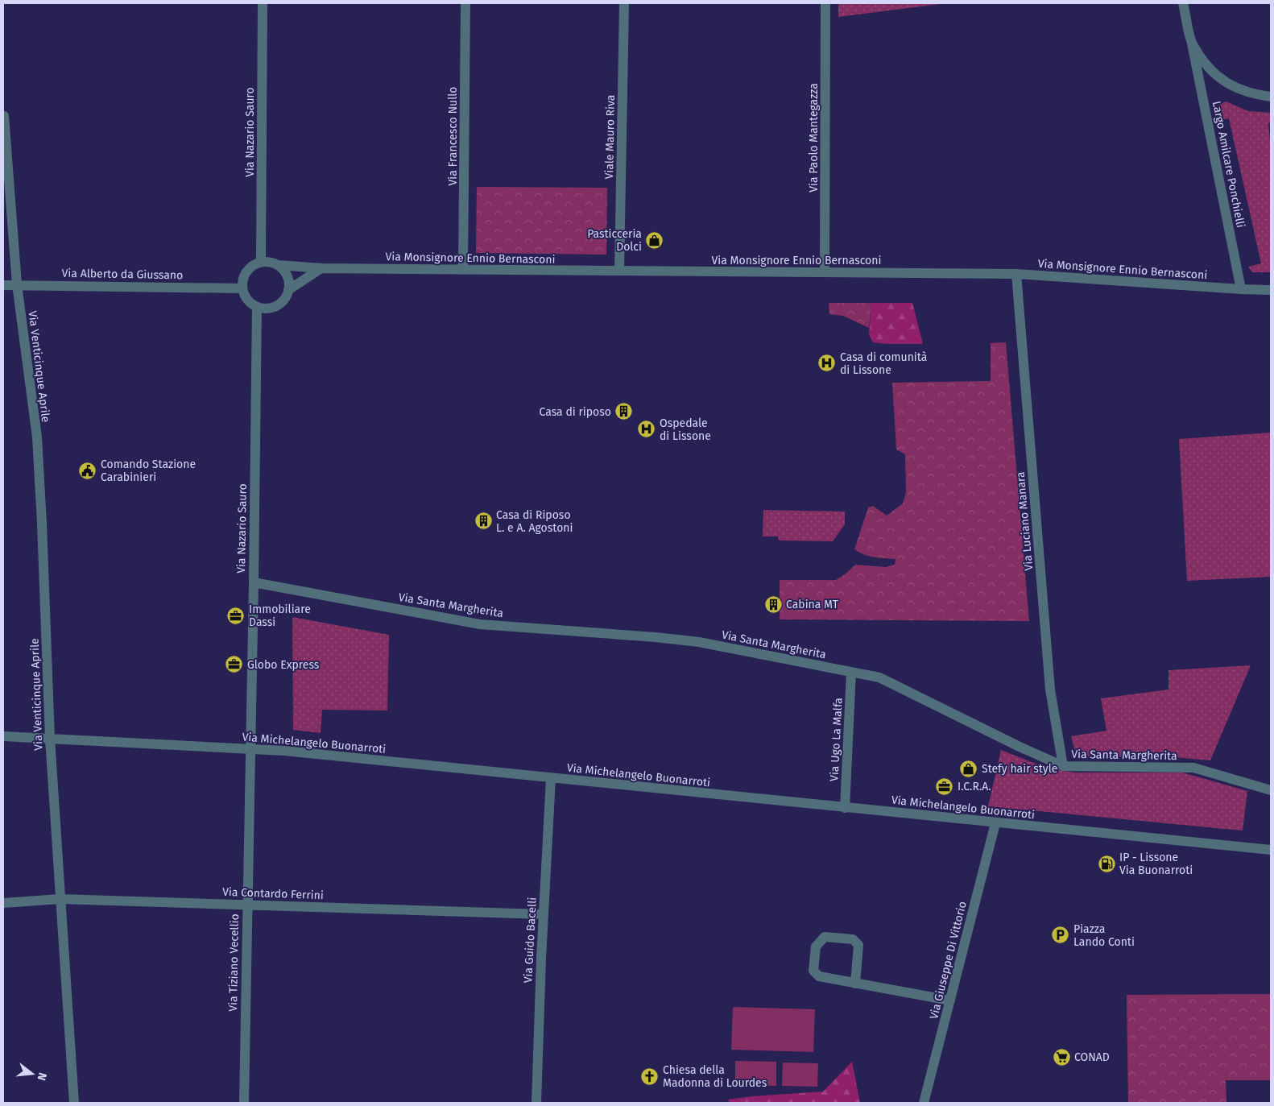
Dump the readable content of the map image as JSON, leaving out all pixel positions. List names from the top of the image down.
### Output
{
  "streets": {
    "street": [
      "Via Nazario Sauro",
      "Via Francesco Nullo",
      "Viale Mauro Riva",
      "Via Paolo Mantegazza",
      "Largo Amilcare Ponchielli",
      "Via Monsignore Ennio Bernasconi",
      "Via Alberto da Giussano",
      "Via Venticinque Aprile",
      "Via Luciano Manara",
      "Via Santa Margherita",
      "Via Ugo La Malfa",
      "Via Michelangelo Buonarroti",
      "Via Contardo Ferrini",
      "Via Guido Bacelli",
      "Via Giuseppe Di Vittorio",
      "Via Tiziano Vecellio"
    ]
  },
  "crossings": [
    ["Via Nazario Sauro", "Via Monsignore Ennio Bernasconi"],
    ["Via Nazario Sauro", "Via Alberto da Giussano"],
    ["Via Nazario Sauro", "Via Santa Margherita"],
    ["Via Nazario Sauro", "Via Michelangelo Buonarroti"],
    ["Via Nazario Sauro", "Via Tiziano Vecellio"],
    ["Via Francesco Nullo", "Via Monsignore Ennio Bernasconi"],
    ["Viale Mauro Riva", "Via Monsignore Ennio Bernasconi"],
    ["Via Paolo Mantegazza", "Via Monsignore Ennio Bernasconi"],
    ["Largo Amilcare Ponchielli", "Via Monsignore Ennio Bernasconi"],
    ["Via Monsignore Ennio Bernasconi", "Via Alberto da Giussano"],
    ["Via Monsignore Ennio Bernasconi", "Via Luciano Manara"],
    ["Via Alberto da Giussano", "Via Venticinque Aprile"],
    ["Via Venticinque Aprile", "Via Michelangelo Buonarroti"],
    ["Via Venticinque Aprile", "Via Contardo Ferrini"],
    ["Via Luciano Manara", "Via Santa Margherita"],
    ["Via Santa Margherita", "Via Ugo La Malfa"],
    ["Via Ugo La Malfa", "Via Michelangelo Buonarroti"],
    ["Via Michelangelo Buonarroti", "Via Guido Bacelli"],
    ["Via Michelangelo Buonarroti", "Via Giuseppe Di Vittorio"],
    ["Via Michelangelo Buonarroti", "Via Tiziano Vecellio"],
    ["Via Contardo Ferrini", "Via Guido Bacelli"],
    ["Via Contardo Ferrini", "Via Tiziano Vecellio"]
  ],
  "places": {
    "shop": ["Pasticceria Dolci", "Stefy hair style"],
    "hospital": ["Casa di comunità di Lissone", "Ospedale di Lissone"],
    "building": ["Casa di riposo", "Casa di Riposo L. e A. Agostoni", "Cabina MT"],
    "public building": ["Comando Stazione Carabinieri"],
    "office": ["Immobiliare Dassi", "Globo Express", "I.C.R.A."],
    "fuel station": ["IP - Lissone Via Buonarroti"],
    "parking": ["Piazza Lando Conti"],
    "supermarket": ["CONAD"],
    "church": ["Chiesa della Madonna di Lourdes"]
  },
  "north": "right"
}
